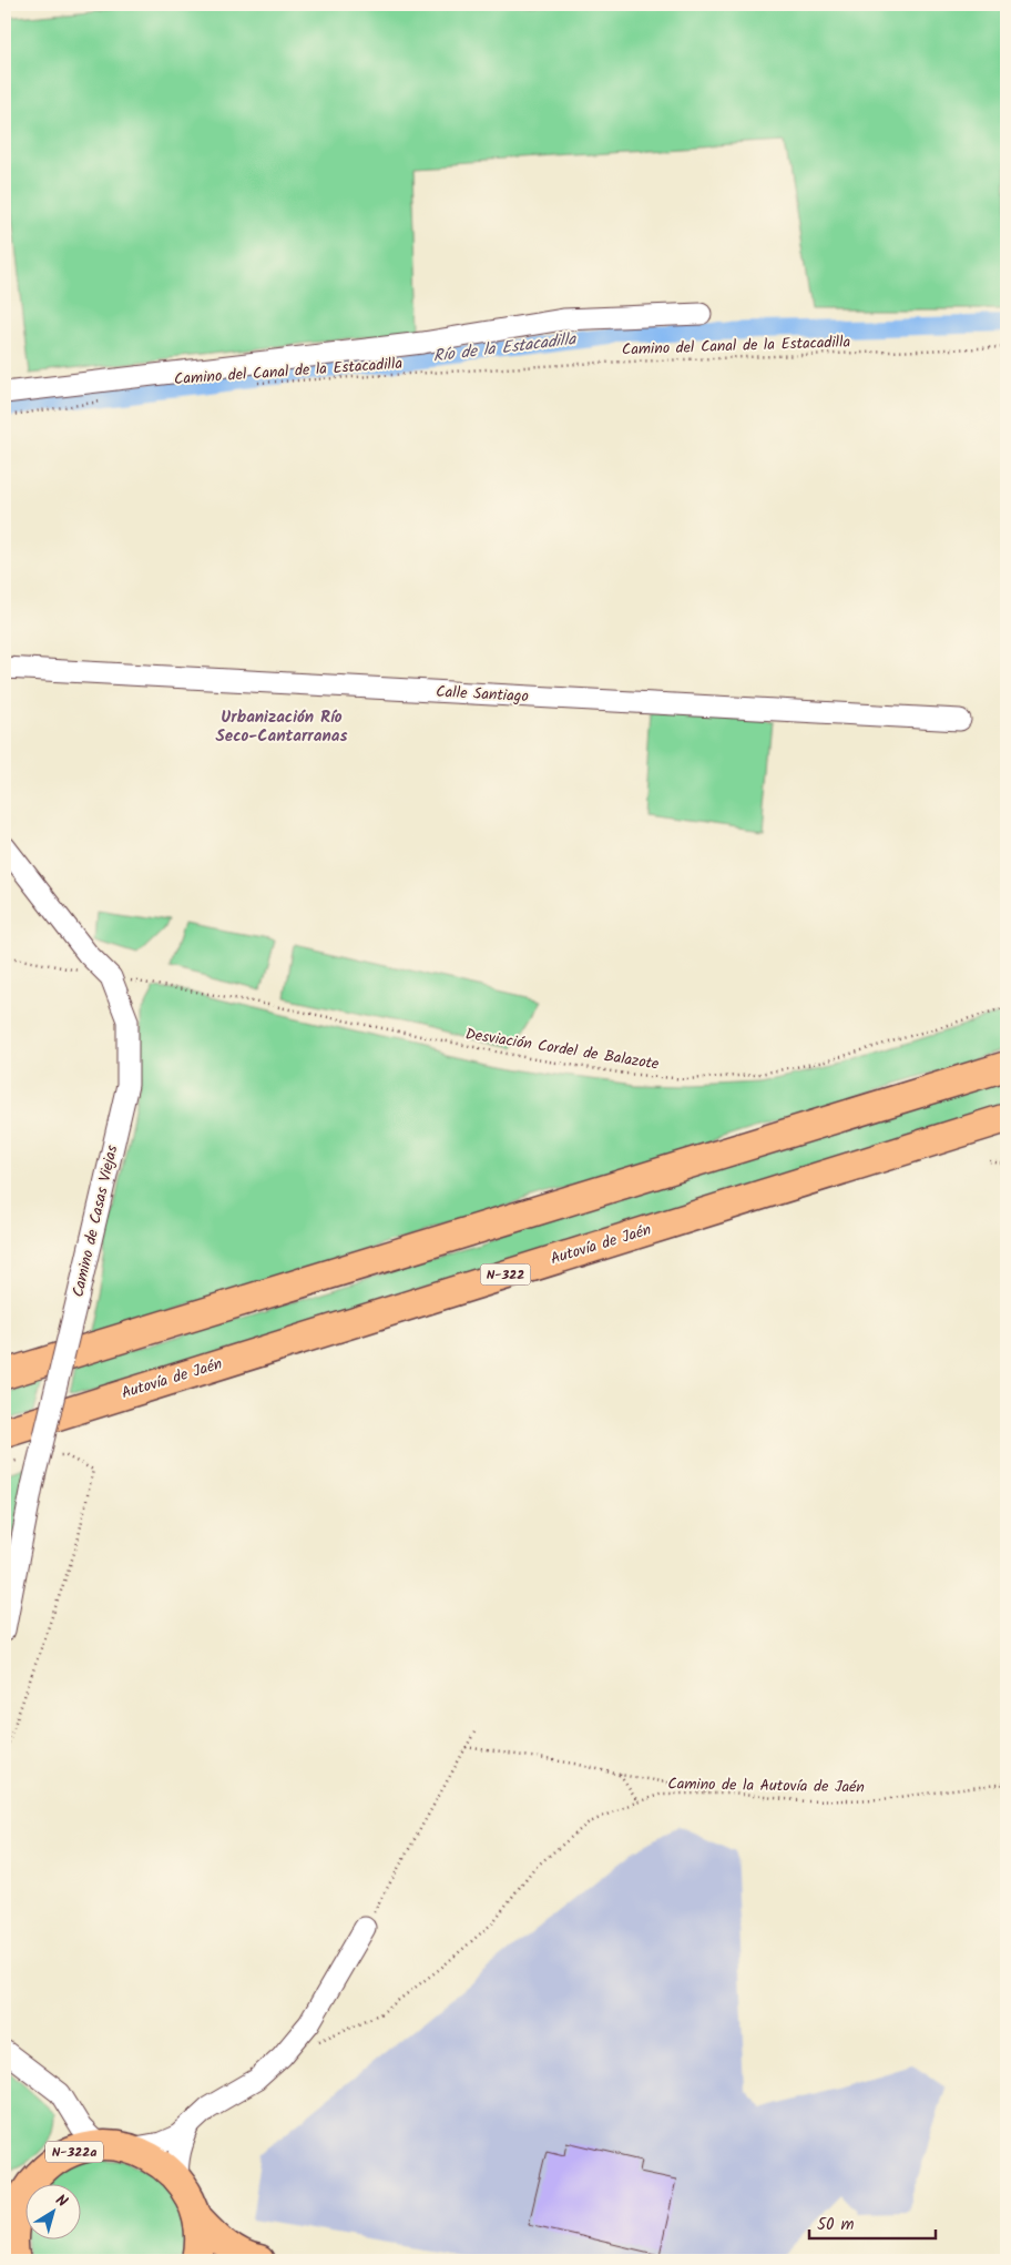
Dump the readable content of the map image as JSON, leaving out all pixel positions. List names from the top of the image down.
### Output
{
  "streets": {
    "highway": ["Autovía de Jaén", "N-322", "N-322a"],
    "street": ["Calle Santiago", "Camino de Casas Viejas"],
    "path": ["Camino del Canal de la Estacadilla", "Desviación Cordel de Balazote", "Camino de la Autovía de Jaén"]
  },
  "crossings": [
    ["Desviación Cordel de Balazote", "Camino de Casas Viejas"]
  ],
  "districts": ["Urbanización Río Seco-Cantarranas"],
  "water": ["Río de la Estacadilla"],
  "scale_bar": "50 m",
  "north": "top right"
}
